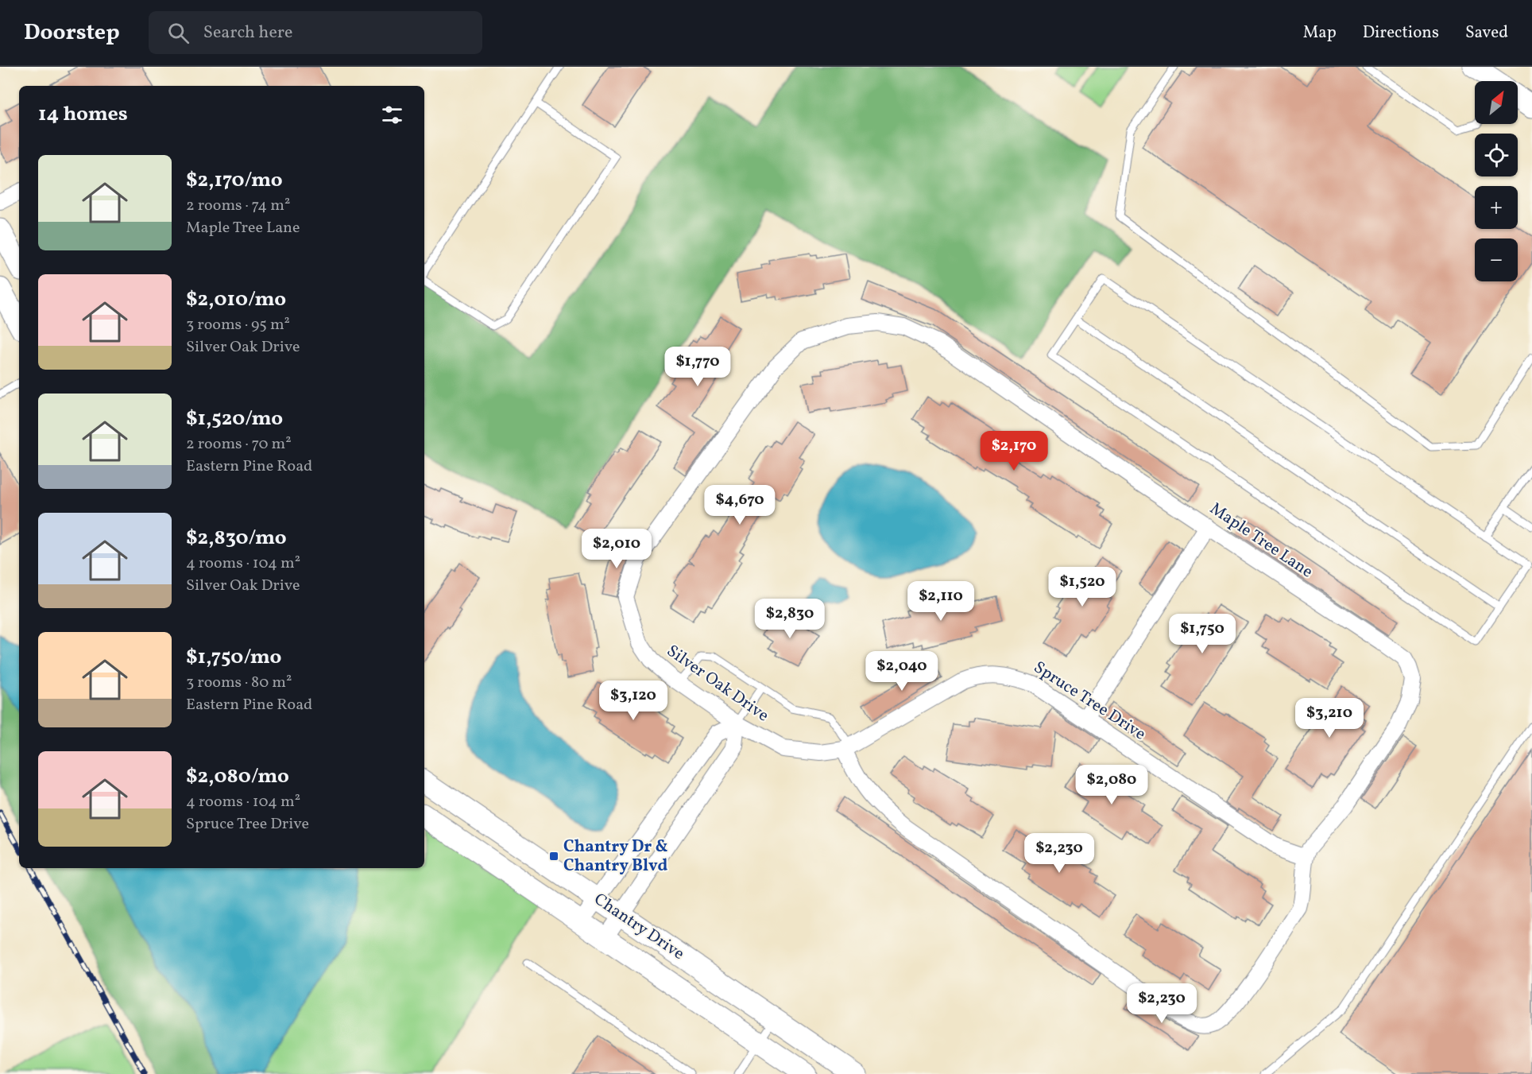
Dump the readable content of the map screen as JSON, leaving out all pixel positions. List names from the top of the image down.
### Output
{
  "streets": {
    "street": [
      "Maple Tree Lane",
      "Silver Oak Drive",
      "Spruce Tree Drive",
      "Chantry Drive"
    ]
  },
  "crossings": [
    ["Maple Tree Lane", "Silver Oak Drive"],
    ["Maple Tree Lane", "Spruce Tree Drive"],
    ["Silver Oak Drive", "Spruce Tree Drive"]
  ],
  "places": {
    "transit": ["Chantry Dr & Chantry Blvd"]
  },
  "north": "top right",
  "page": {
    "header": "Doorstep",
    "search": "Search here",
    "nav": ["Map", "Directions", "Saved"],
    "map_buttons": ["+", "−"],
    "heading": "14 homes",
    "list": [
      {
        "name": "$2,170/mo",
        "note": "2 rooms · 74 m² · Maple Tree Lane"
      },
      {
        "name": "$2,010/mo",
        "note": "3 rooms · 95 m² · Silver Oak Drive"
      },
      {
        "name": "$1,520/mo",
        "note": "2 rooms · 70 m² · Eastern Pine Road"
      },
      {
        "name": "$2,830/mo",
        "note": "4 rooms · 104 m² · Silver Oak Drive"
      },
      {
        "name": "$1,750/mo",
        "note": "3 rooms · 80 m² · Eastern Pine Road"
      },
      {
        "name": "$2,080/mo",
        "note": "4 rooms · 104 m² · Spruce Tree Drive"
      }
    ],
    "price": [
      "$1,770",
      "$2,170",
      "$4,670",
      "$2,010",
      "$1,520",
      "$2,110",
      "$2,830",
      "$1,750",
      "$2,040",
      "$3,120",
      "$3,210",
      "$2,080",
      "$2,230",
      "$2,230"
    ]
  }
}
